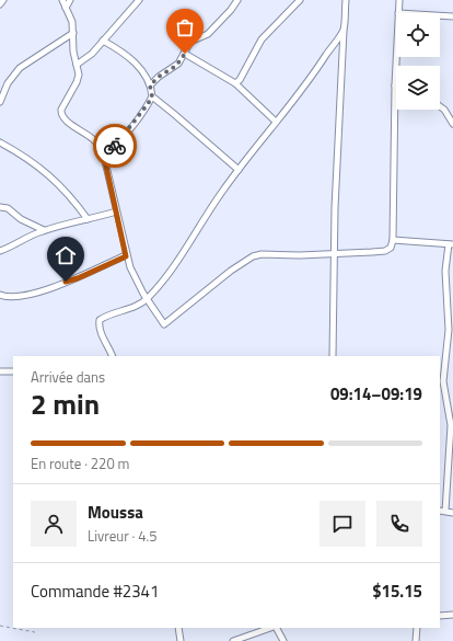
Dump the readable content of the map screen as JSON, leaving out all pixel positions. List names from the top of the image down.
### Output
{
  "page": {
    "heading": ["2 min", "Arrivée dans", "09:14–09:19"],
    "panel": [
      "Moussa",
      "Livreur · 4.5",
      "Commande #2341",
      "$15.15"
    ],
    "bar": "En route · 220 m"
  }
}
